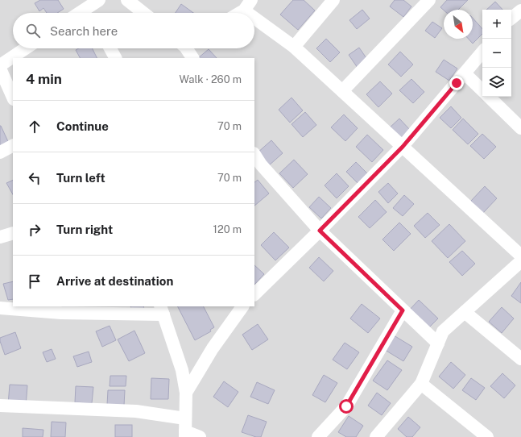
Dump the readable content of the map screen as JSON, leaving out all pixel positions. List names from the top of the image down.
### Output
{
  "north": "bottom right",
  "page": {
    "map_buttons": ["+", "−"],
    "search": "Search here",
    "heading": ["4 min", "Walk · 260 m"],
    "list": [
      ["Continue", "70 m"],
      ["Turn left", "70 m"],
      ["Turn right", "120 m"],
      "Arrive at destination"
    ]
  }
}
